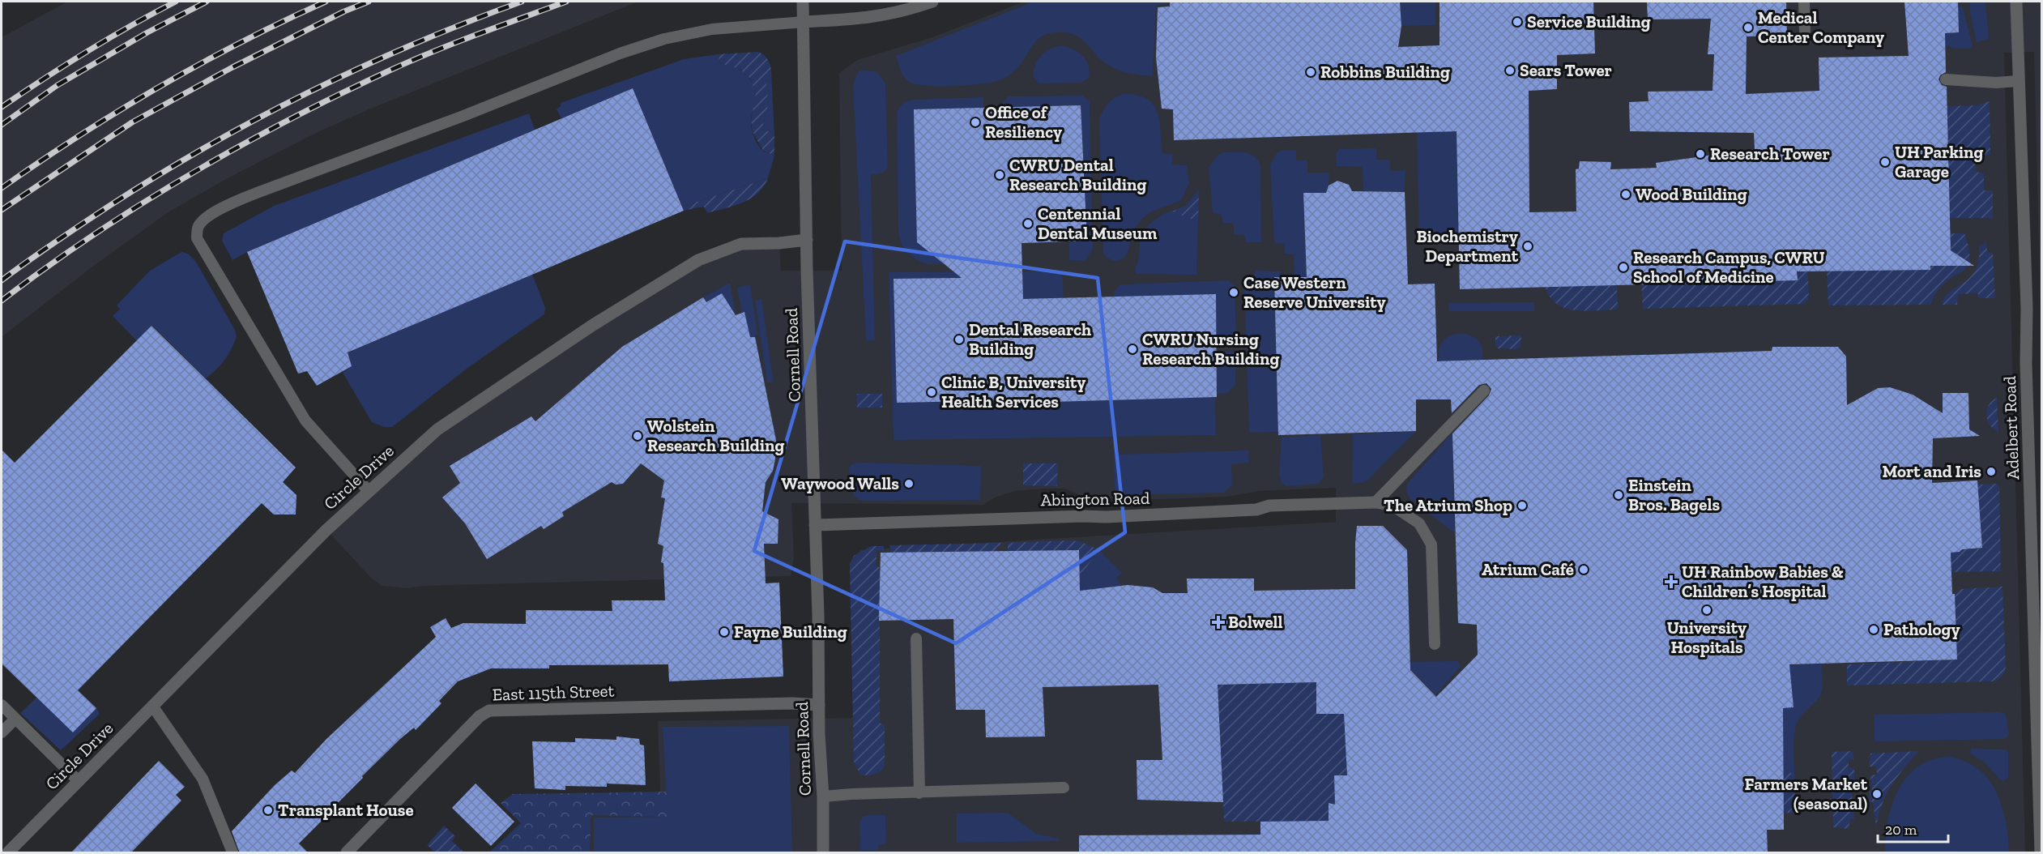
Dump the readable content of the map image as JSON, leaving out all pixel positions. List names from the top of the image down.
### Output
{
  "streets": {
    "street": [
      "Cornell Road",
      "Adelbert Road",
      "Circle Drive",
      "Abington Road",
      "East 115th Street"
    ]
  },
  "crossings": [
    ["Cornell Road", "Circle Drive"],
    ["Cornell Road", "Abington Road"],
    ["Cornell Road", "East 115th Street"]
  ],
  "places": {
    "other": [
      "Service Building",
      "Medical Center Company",
      "Sears Tower",
      "Robbins Building",
      "Office of Resiliency",
      "Research Tower",
      "UH Parking Garage",
      "CWRU Dental Research Building",
      "Wood Building",
      "Centennial Dental Museum",
      "Biochemistry Department",
      "Research Campus, CWRU School of Medicine",
      "Case Western Reserve University",
      "Dental Research Building",
      "CWRU Nursing Research Building",
      "Clinic B, University Health Services",
      "Wolstein Research Building",
      "Mort and Iris",
      "Waywood Walls",
      "Einstein Bros. Bagels",
      "The Atrium Shop",
      "Atrium Café",
      "University Hospitals",
      "Pathology",
      "Fayne Building",
      "Farmers Market (seasonal)",
      "Transplant House"
    ],
    "health": ["UH Rainbow Babies & Children’s Hospital", "Bolwell"]
  },
  "scale_bar": "20 m"
}
